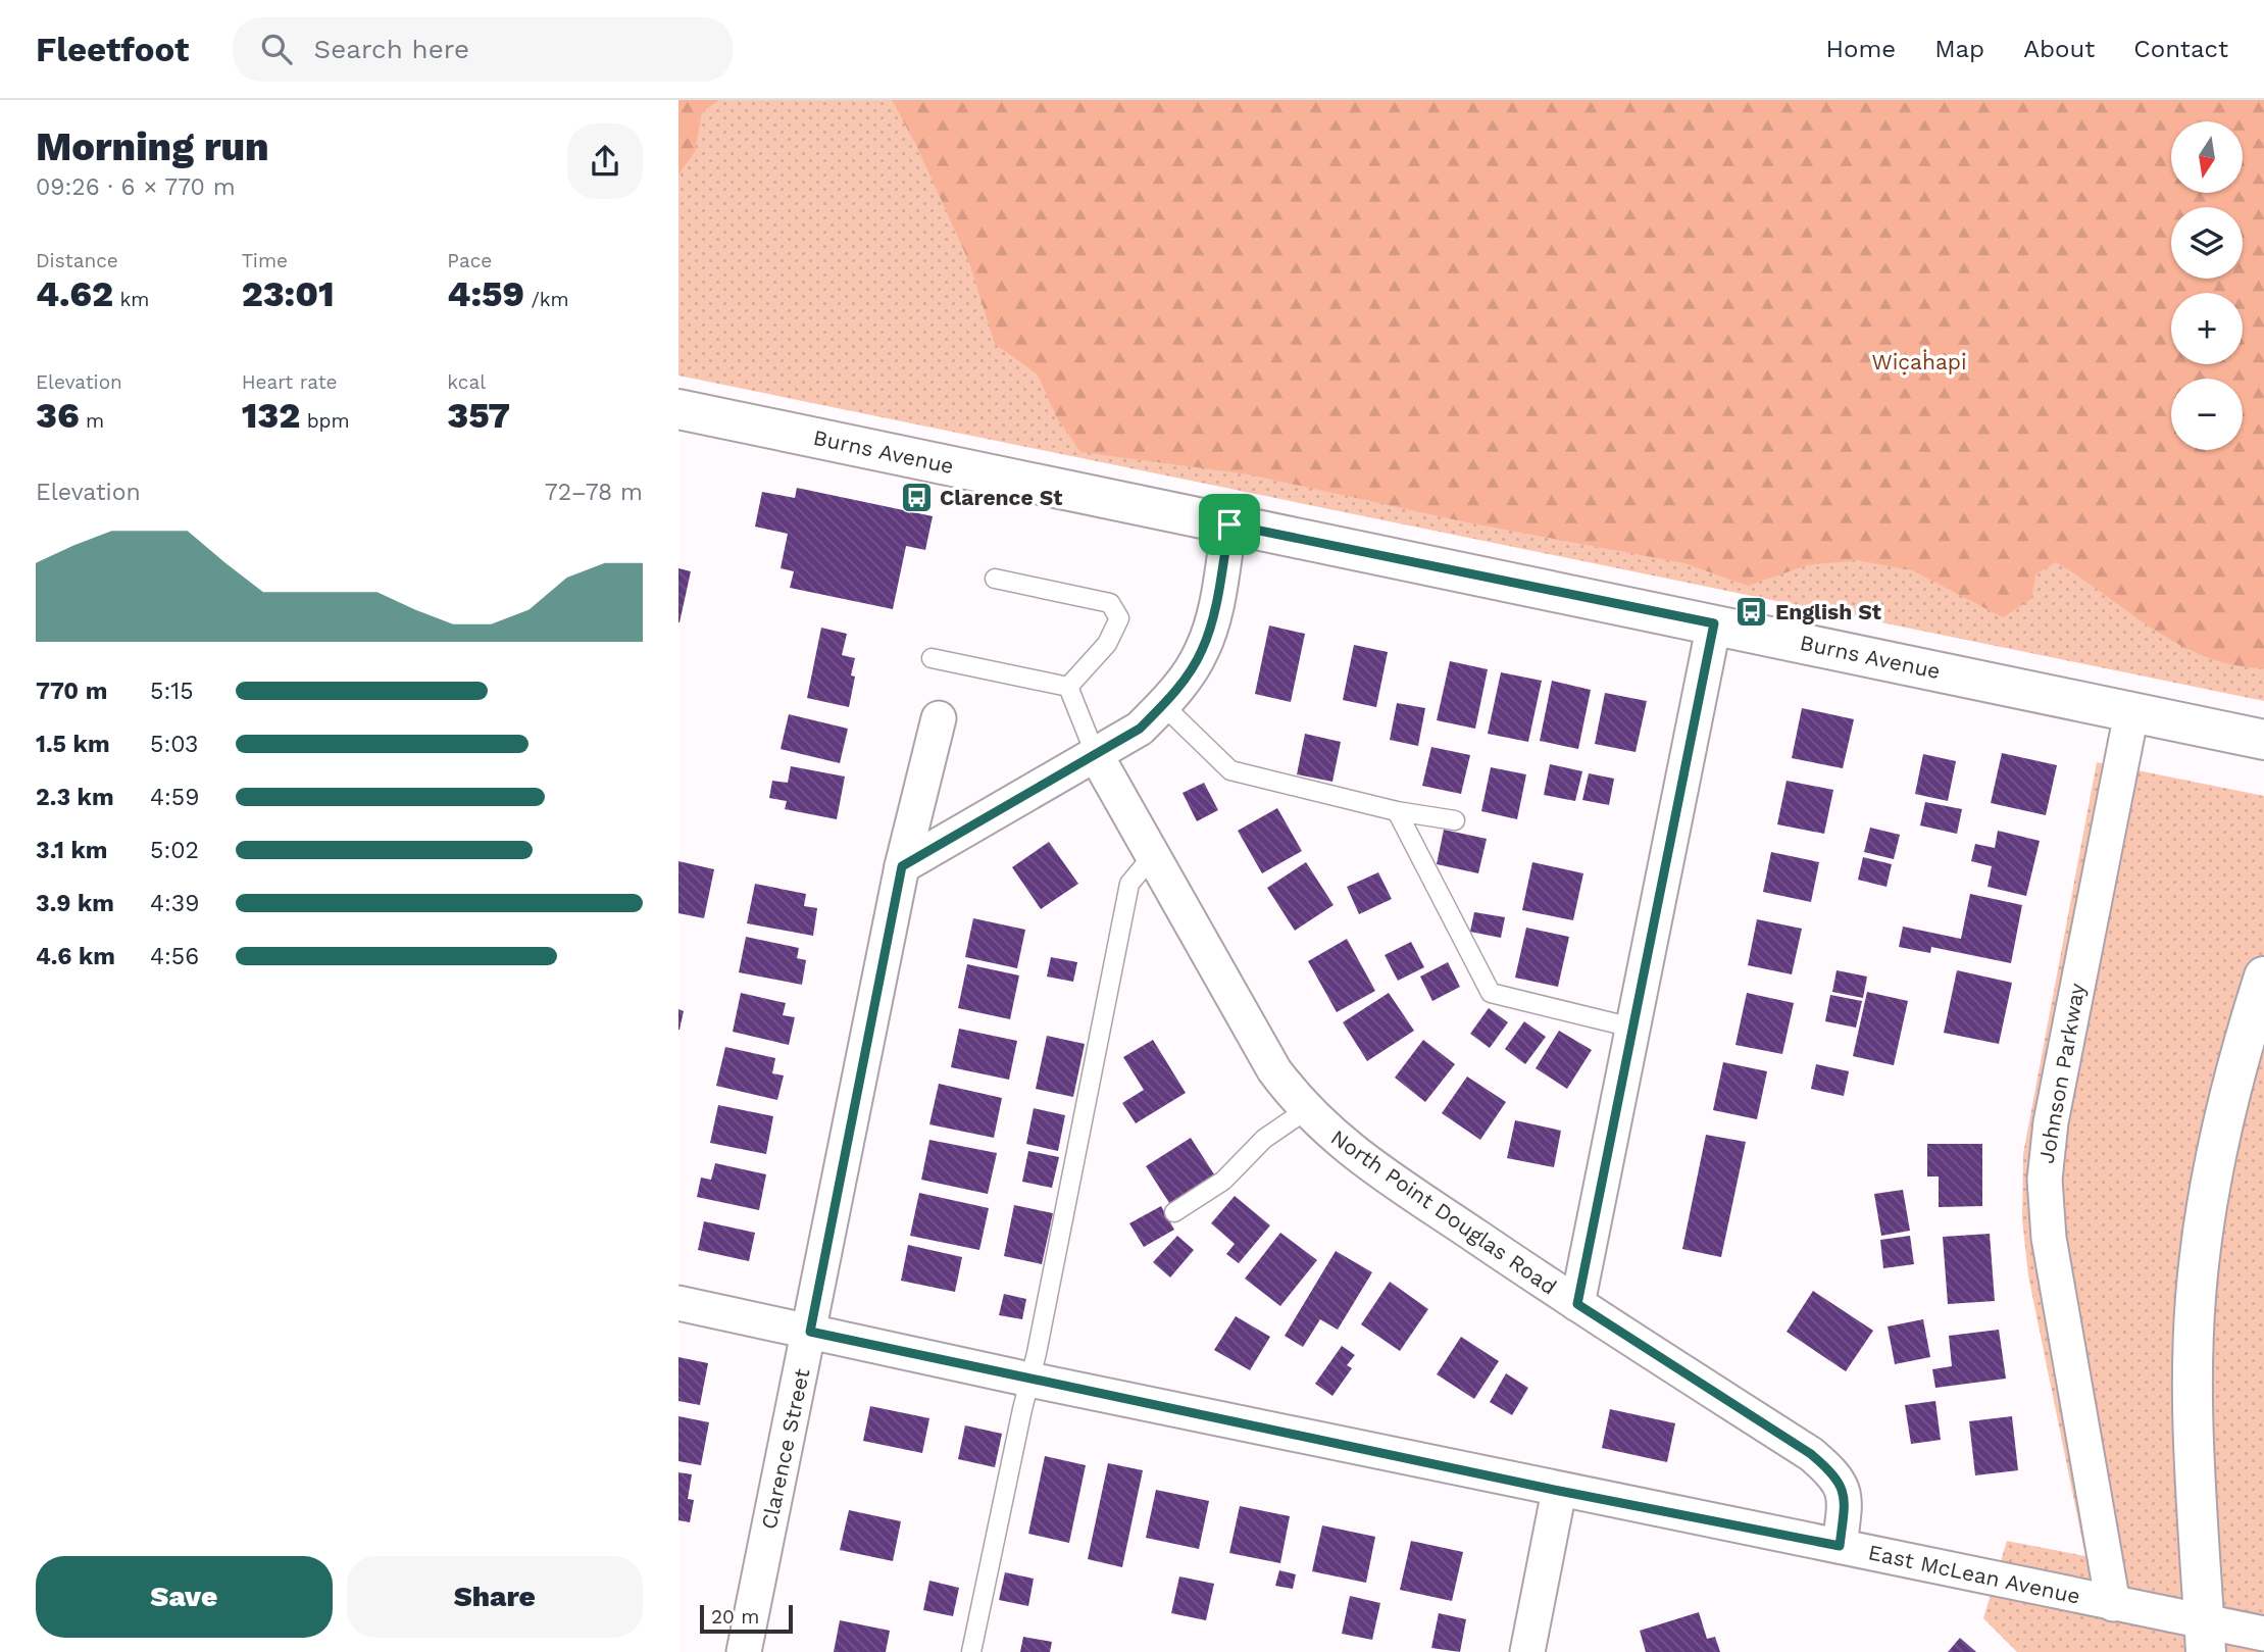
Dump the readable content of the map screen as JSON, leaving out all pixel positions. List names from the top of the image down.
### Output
{
  "streets": {
    "street": [
      "Burns Avenue",
      "Johnson Parkway",
      "North Point Douglas Road",
      "Clarence Street",
      "East McLean Avenue"
    ]
  },
  "crossings": [
    ["Burns Avenue", "Johnson Parkway"],
    ["Johnson Parkway", "East McLean Avenue"],
    ["North Point Douglas Road", "East McLean Avenue"],
    ["Clarence Street", "East McLean Avenue"]
  ],
  "parks": ["Wic̣aḣapi"],
  "places": {
    "bus stop": ["Clarence St", "English St"]
  },
  "scale_bar": "20 m",
  "north": "bottom",
  "page": {
    "header": "Fleetfoot",
    "search": "Search here",
    "nav": [
      "Home",
      "Map",
      "About",
      "Contact"
    ],
    "heading": ["Morning run", "09:26 · 6 × 770 m"],
    "map_buttons": ["+", "−"],
    "stats": [
      ["Distance", "4.62 km"],
      ["Time", "23:01"],
      ["Pace", "4:59 /km"],
      ["Elevation", "36 m"],
      ["Heart rate", "132 bpm"],
      ["kcal", "357"]
    ],
    "chart": ["Elevation", "72–78 m"],
    "list": [
      {
        "name": "770 m",
        "note": "5:15"
      },
      {
        "name": "1.5 km",
        "note": "5:03"
      },
      {
        "name": "2.3 km",
        "note": "4:59"
      },
      {
        "name": "3.1 km",
        "note": "5:02"
      },
      {
        "name": "3.9 km",
        "note": "4:39"
      },
      {
        "name": "4.6 km",
        "note": "4:56"
      }
    ],
    "buttons": ["Save", "Share"],
    "scale": "20 m"
  }
}
